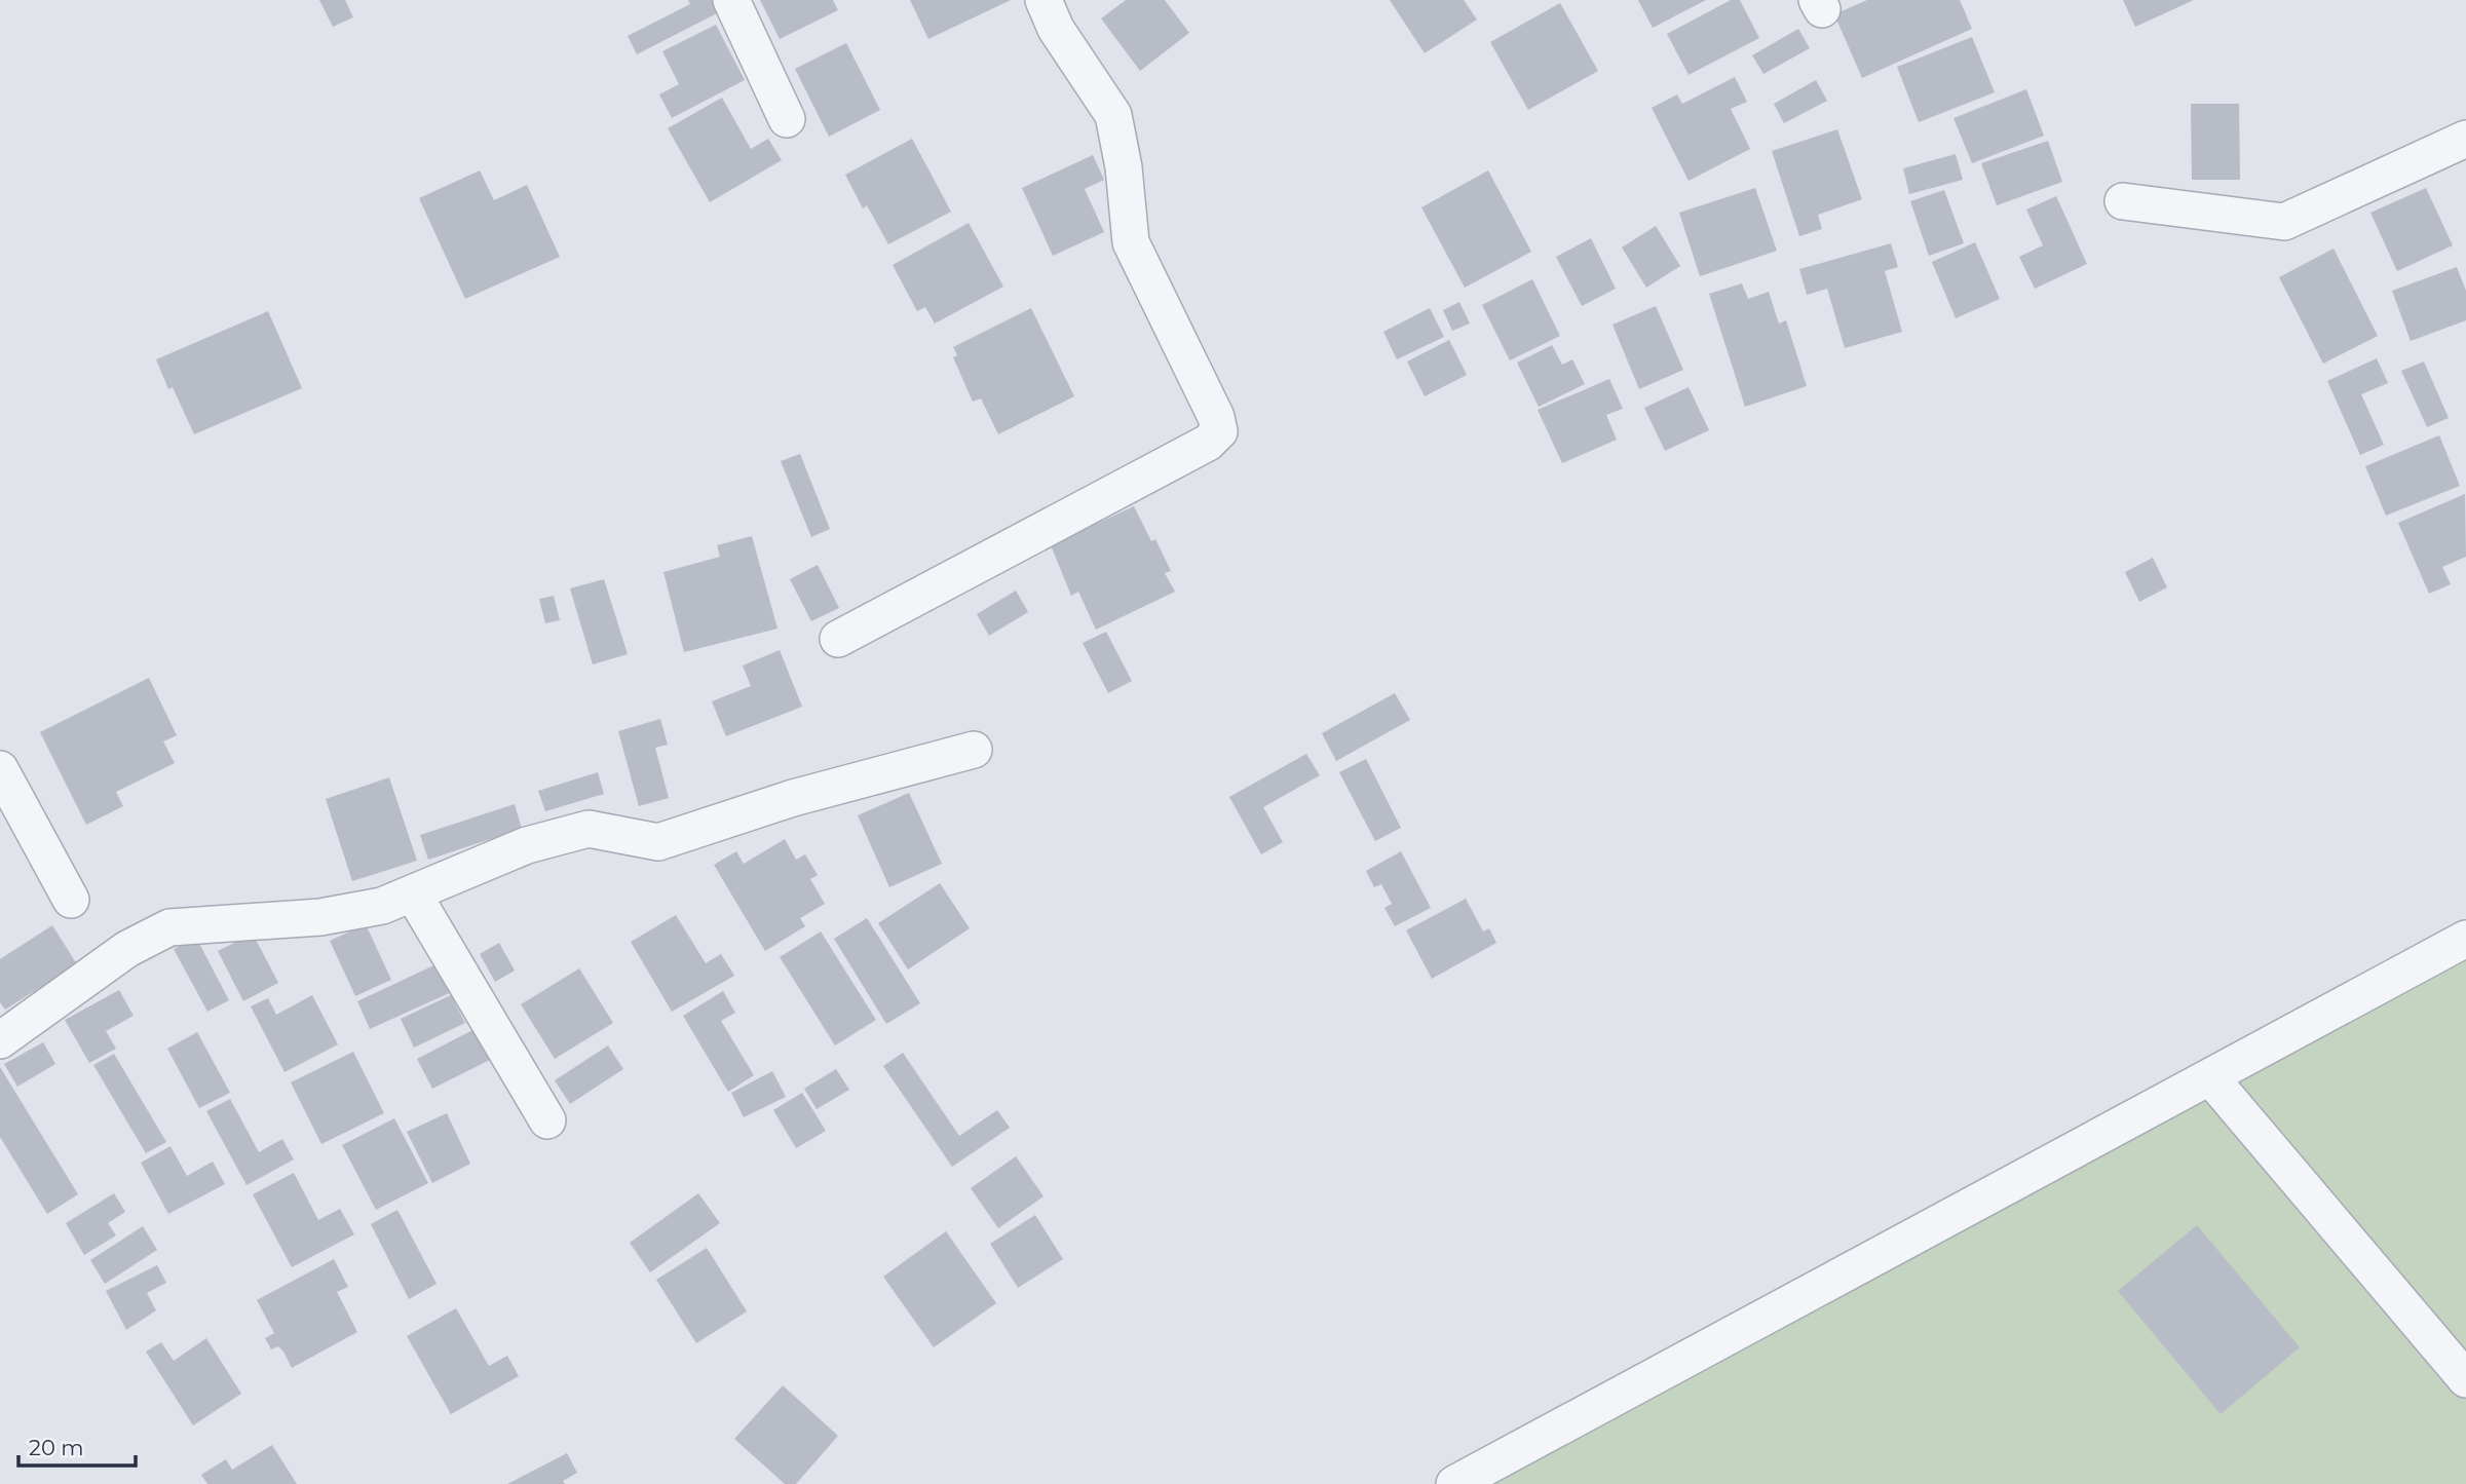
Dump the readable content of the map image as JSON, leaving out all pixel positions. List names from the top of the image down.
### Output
{
  "scale_bar": "20 m"
}
